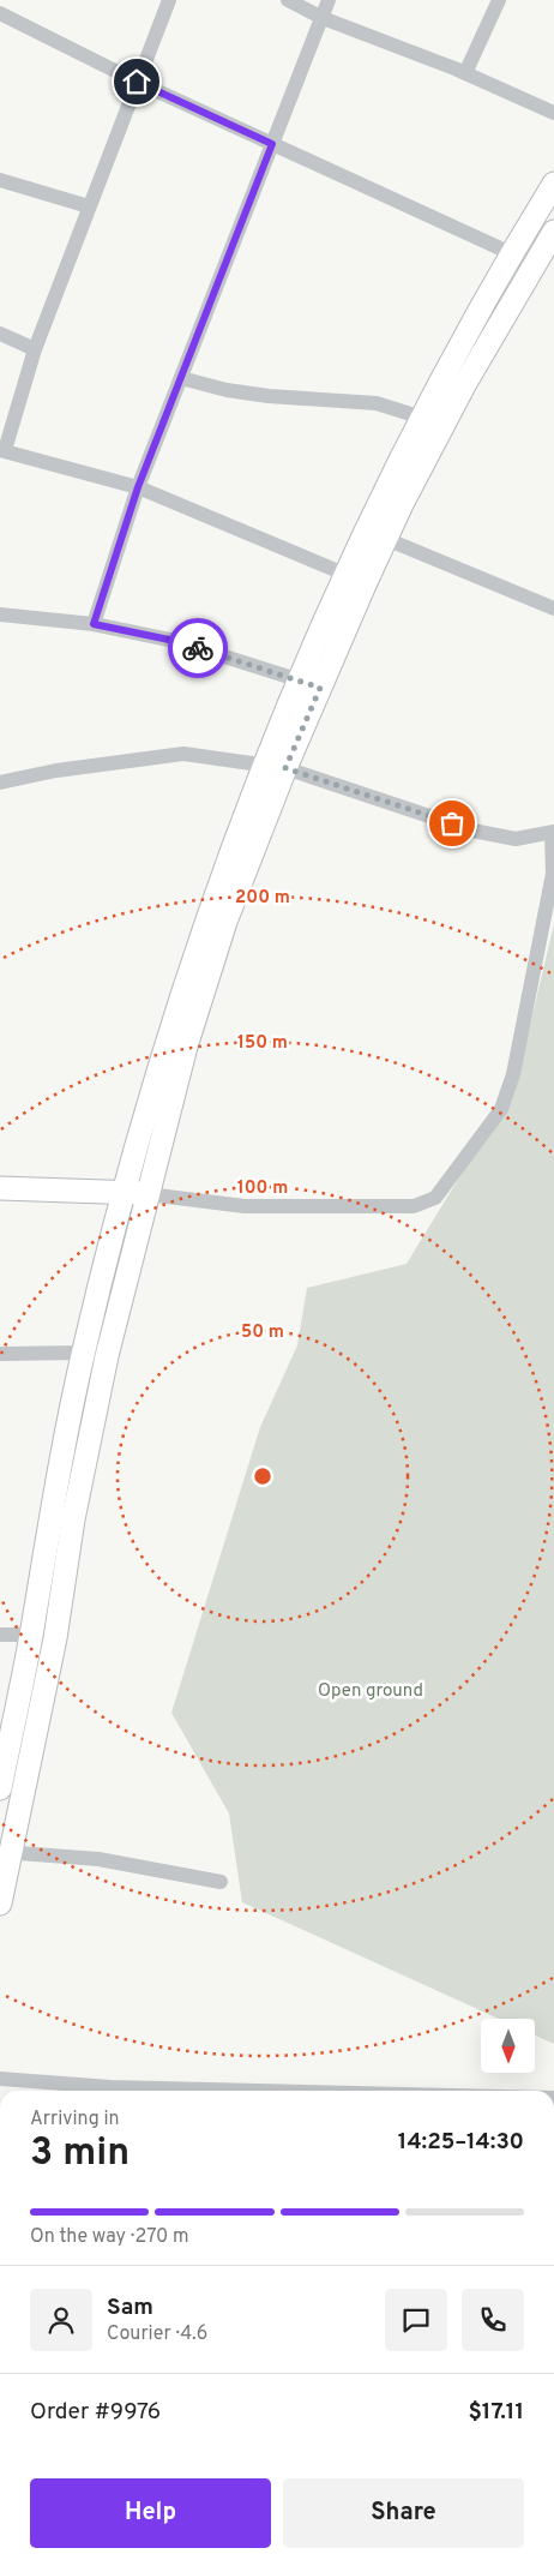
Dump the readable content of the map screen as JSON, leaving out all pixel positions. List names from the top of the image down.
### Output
{
  "parks": ["Open ground"],
  "north": "bottom",
  "page": {
    "heading": ["3 min", "Arriving in", "14:25–14:30"],
    "panel": [
      "Sam",
      "Courier · 4.6",
      "Order #9976",
      "$17.11"
    ],
    "bar": "On the way · 270 m",
    "buttons": ["Help", "Share"]
  },
  "rings": [
    "200 m",
    "150 m",
    "100 m",
    "50 m"
  ]
}
